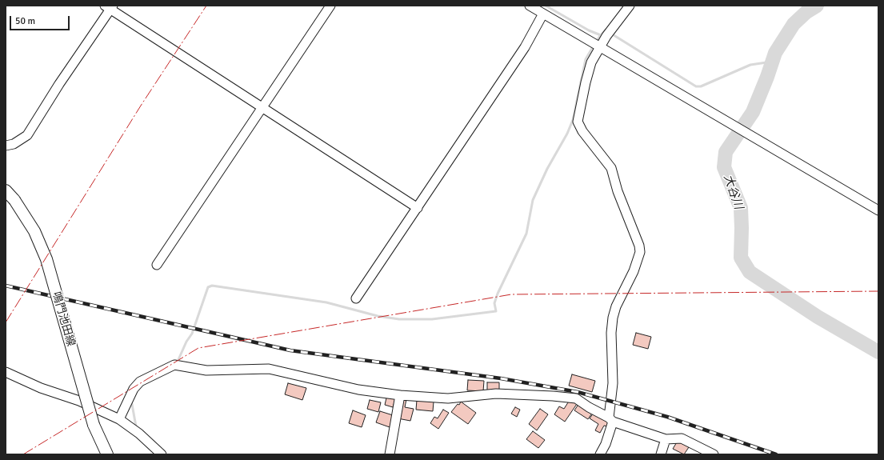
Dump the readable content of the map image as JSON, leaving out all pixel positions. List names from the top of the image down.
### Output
{
  "streets": {
    "main road": ["鳴門池田線"]
  },
  "water": ["大谷川"],
  "scale_bar": "50 m"
}
